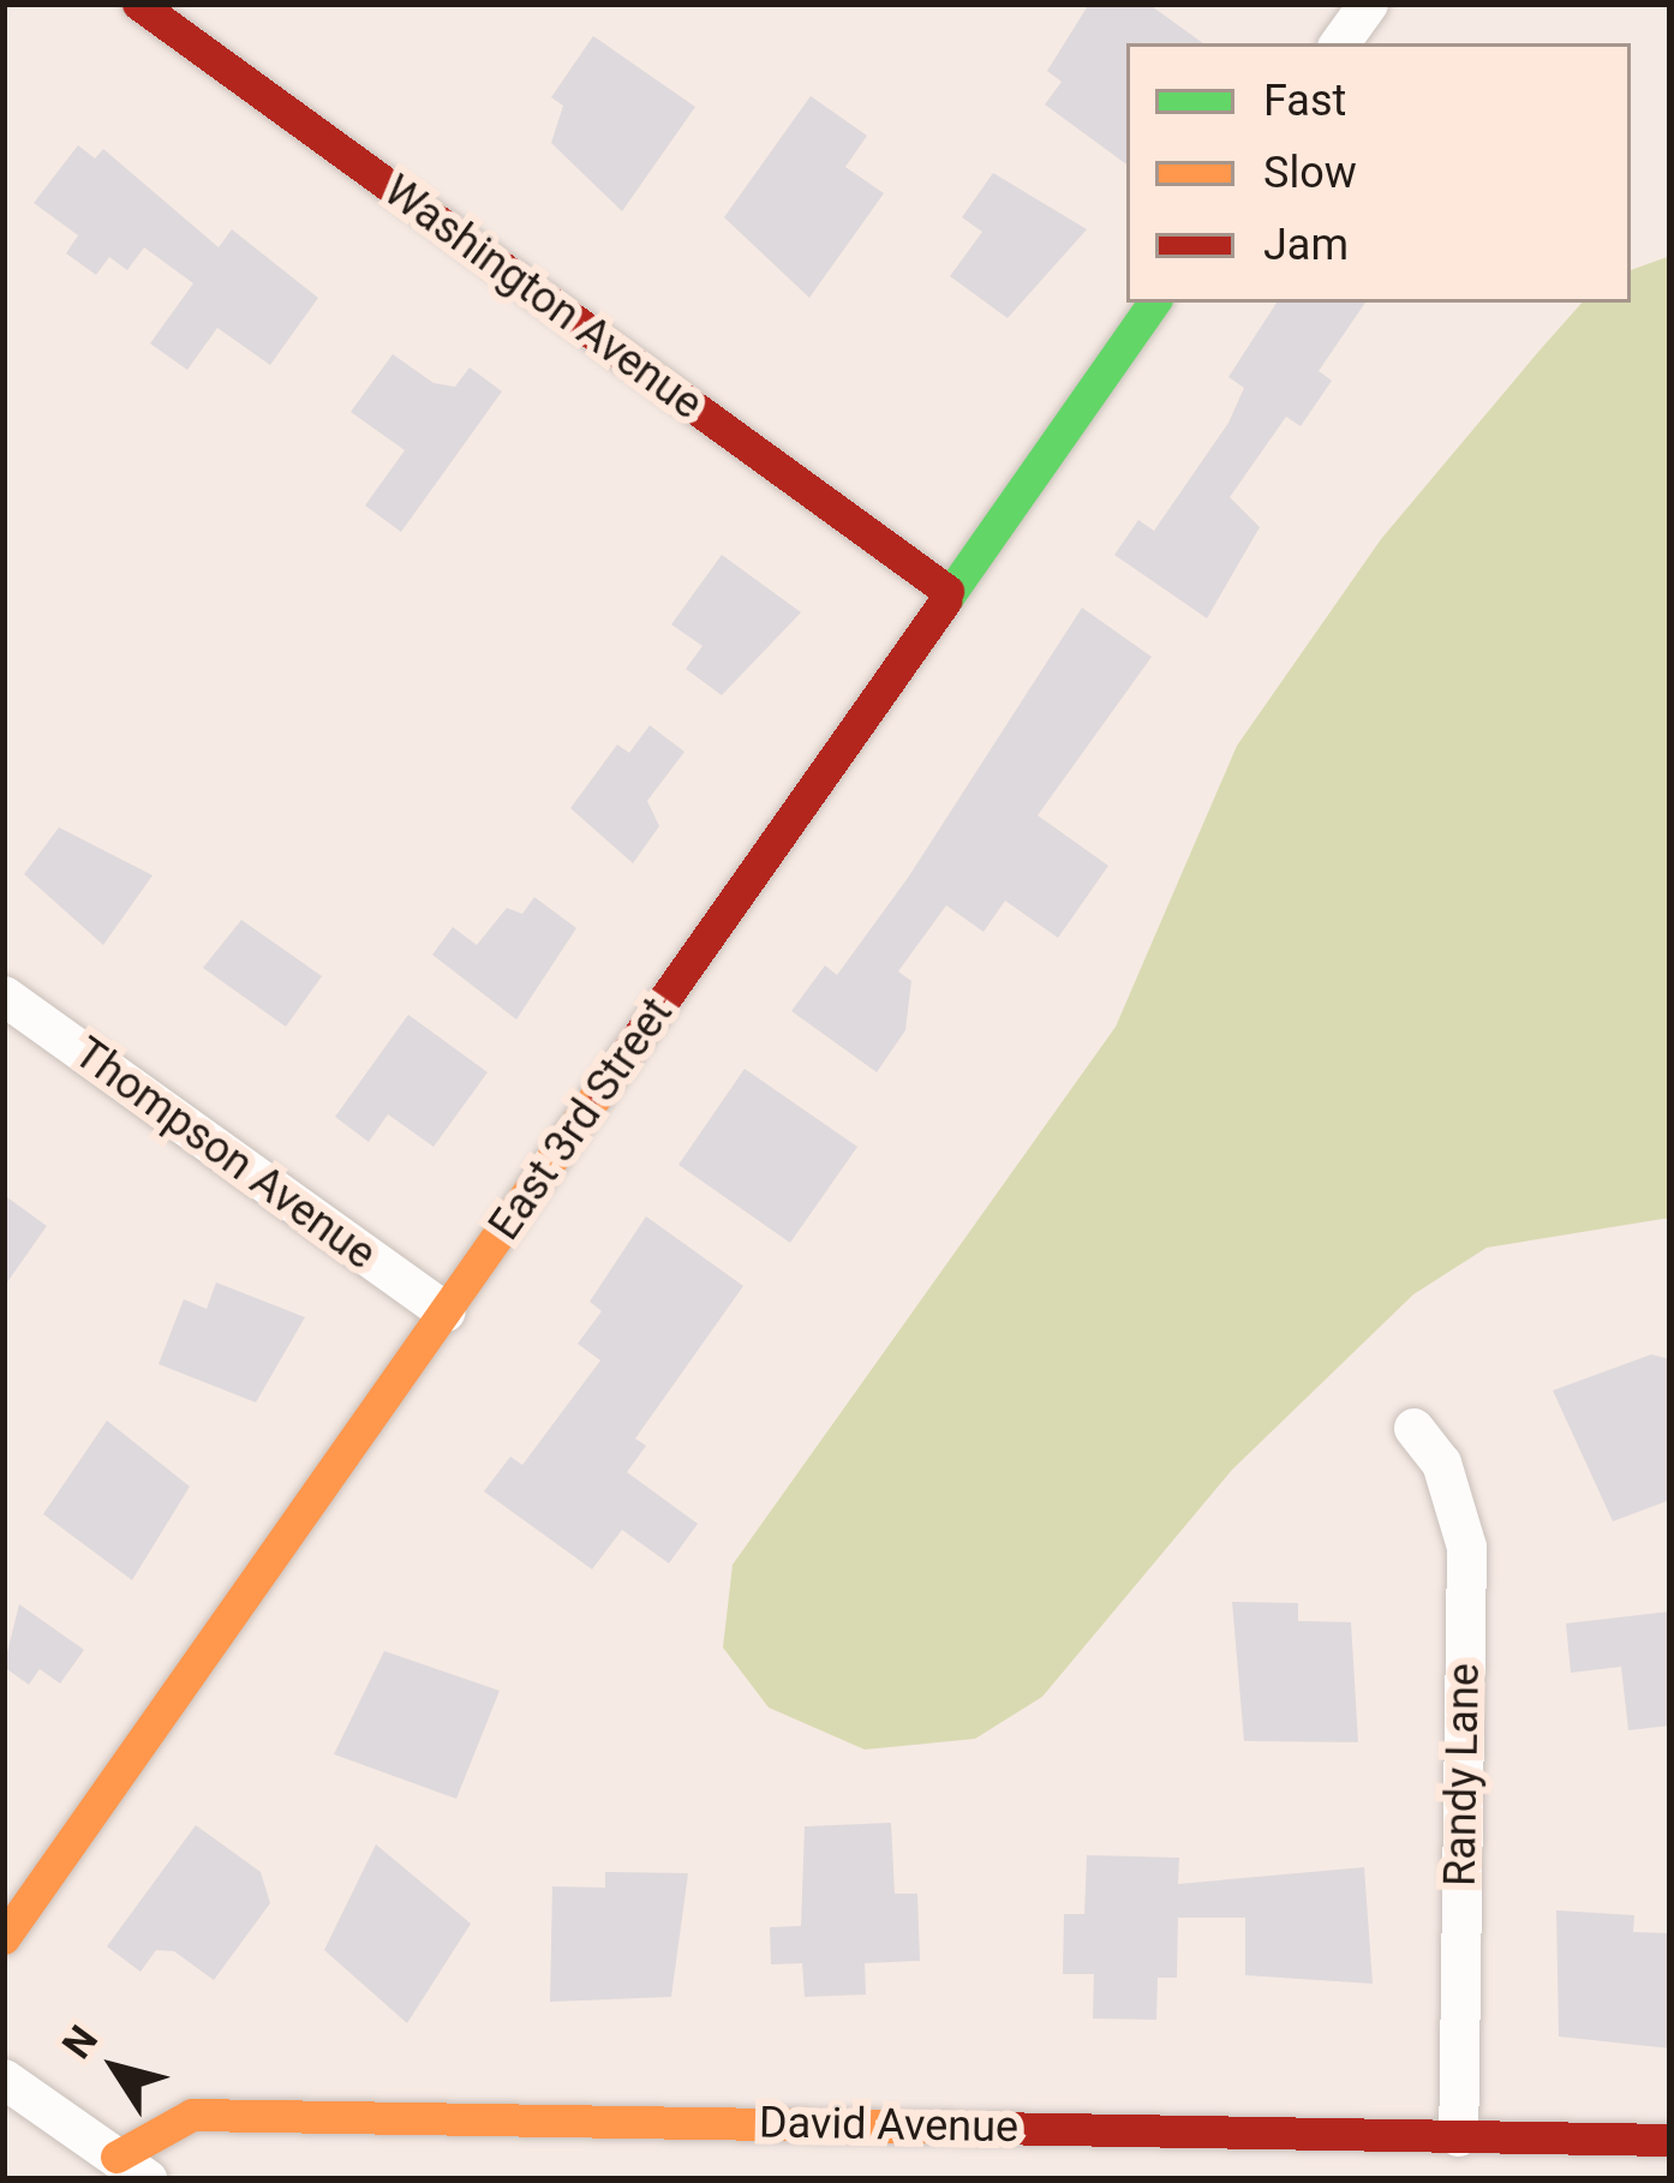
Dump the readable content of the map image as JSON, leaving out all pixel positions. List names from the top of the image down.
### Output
{
  "streets": {
    "street": [
      "Washington Avenue",
      "East 3rd Street",
      "Thompson Avenue",
      "Randy Lane",
      "David Avenue"
    ]
  },
  "crossings": [
    ["Washington Avenue", "East 3rd Street"],
    ["East 3rd Street", "Thompson Avenue"],
    ["Randy Lane", "David Avenue"]
  ],
  "legend": ["Fast", "Slow", "Jam"],
  "north": "top left"
}
